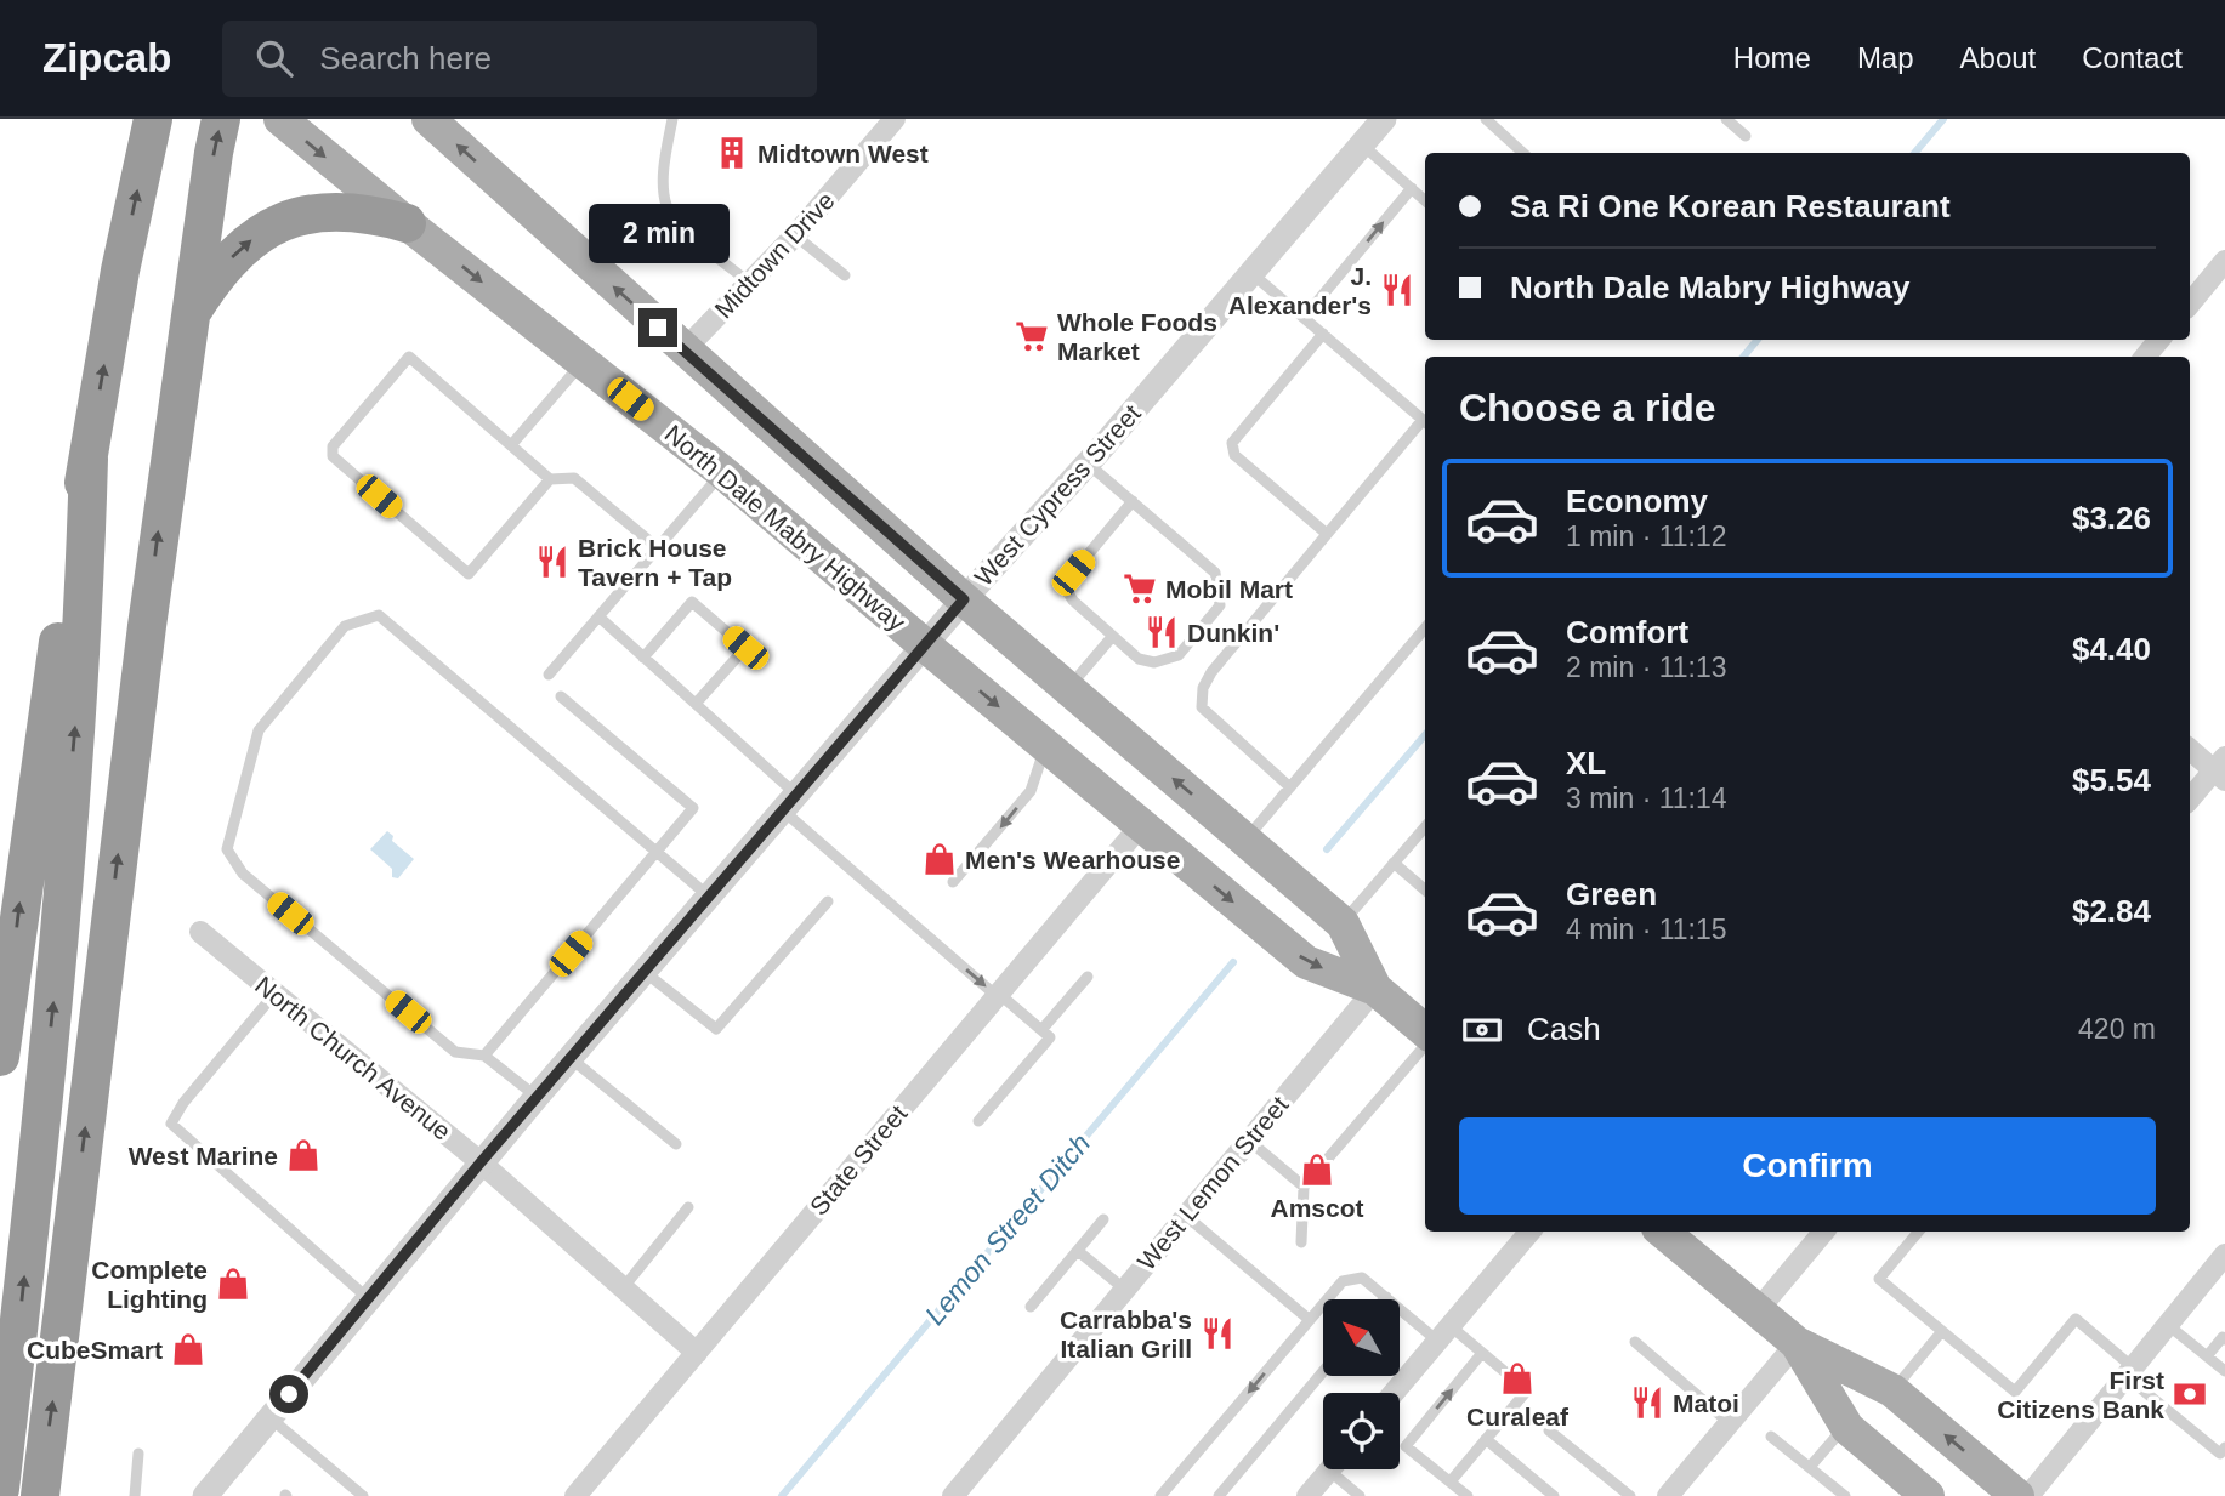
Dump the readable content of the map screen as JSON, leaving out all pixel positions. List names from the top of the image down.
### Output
{
  "streets": {
    "main road": ["North Dale Mabry Highway"],
    "street": [
      "Midtown Drive",
      "West Cypress Street",
      "North Church Avenue",
      "State Street",
      "West Lemon Street"
    ]
  },
  "crossings": [
    ["Midtown Drive", "North Dale Mabry Highway"],
    ["West Cypress Street", "North Dale Mabry Highway"],
    ["West Cypress Street", "North Church Avenue"],
    ["North Dale Mabry Highway", "State Street"],
    ["North Dale Mabry Highway", "West Lemon Street"],
    ["North Church Avenue", "State Street"]
  ],
  "water": ["Lemon Street Ditch"],
  "places": {
    "building": ["Midtown West"],
    "restaurant": [
      "J. Alexander's",
      "Brick House Tavern + Tap",
      "Dunkin'",
      "Carrabba's Italian Grill",
      "Matoi"
    ],
    "supermarket": ["Whole Foods Market", "Mobil Mart"],
    "shop": [
      "Men's Wearhouse",
      "West Marine",
      "Amscot",
      "Complete Lighting",
      "CubeSmart",
      "Curaleaf"
    ],
    "bank": ["First Citizens Bank"]
  },
  "north": "top left",
  "page": {
    "header": "Zipcab",
    "search": "Search here",
    "nav": [
      "Home",
      "Map",
      "About",
      "Contact"
    ],
    "banner": ["Sa Ri One Korean Restaurant", "North Dale Mabry Highway"],
    "bubble": "2 min",
    "heading": "Choose a ride",
    "list": [
      {
        "name": "Economy",
        "note": "1 min · 11:12",
        "value": "$3.26"
      },
      {
        "name": "Comfort",
        "note": "2 min · 11:13",
        "value": "$4.40"
      },
      {
        "name": "XL",
        "note": "3 min · 11:14",
        "value": "$5.54"
      },
      {
        "name": "Green",
        "note": "4 min · 11:15",
        "value": "$2.84"
      }
    ],
    "pay": ["Cash", "420 m"],
    "buttons": "Confirm"
  }
}
